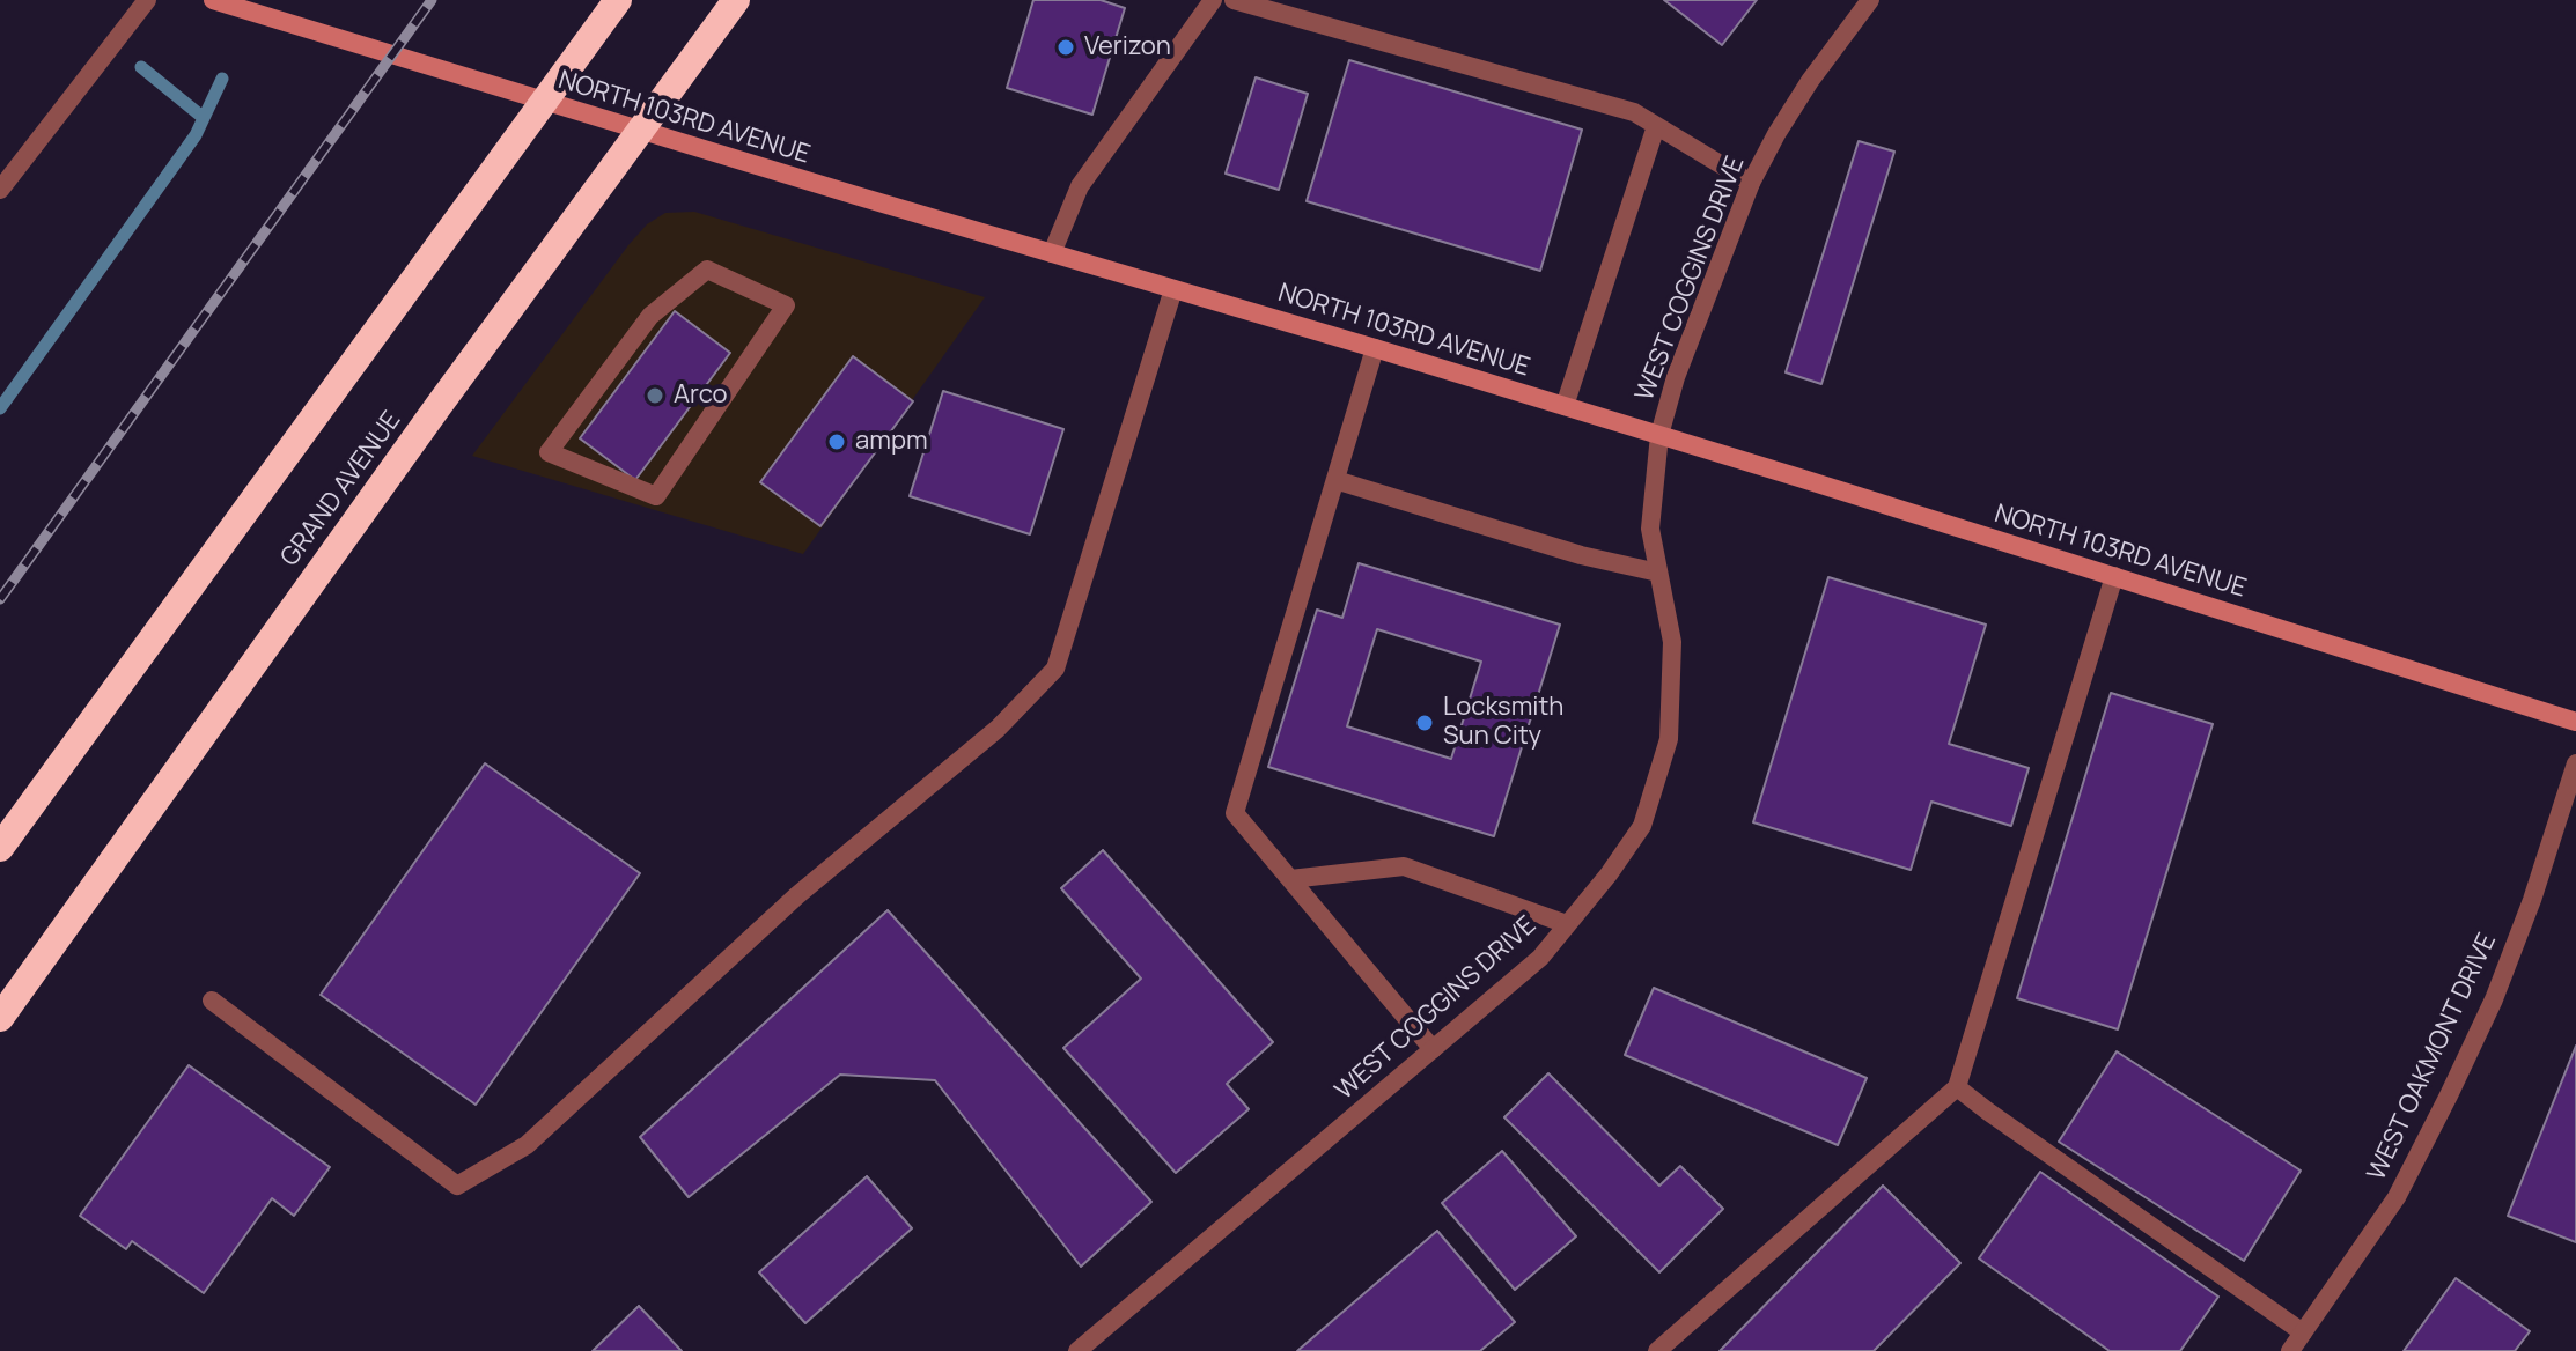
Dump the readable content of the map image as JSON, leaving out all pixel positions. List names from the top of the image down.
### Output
{
  "streets": {
    "highway": ["GRAND AVENUE"],
    "street": ["NORTH 103RD AVENUE", "WEST COGGINS DRIVE", "WEST OAKMONT DRIVE"]
  },
  "crossings": [
    ["NORTH 103RD AVENUE", "WEST COGGINS DRIVE"],
    ["NORTH 103RD AVENUE", "GRAND AVENUE"]
  ],
  "places": [
    "Verizon",
    "Arco",
    "ampm",
    "Locksmith Sun City"
  ]
}
